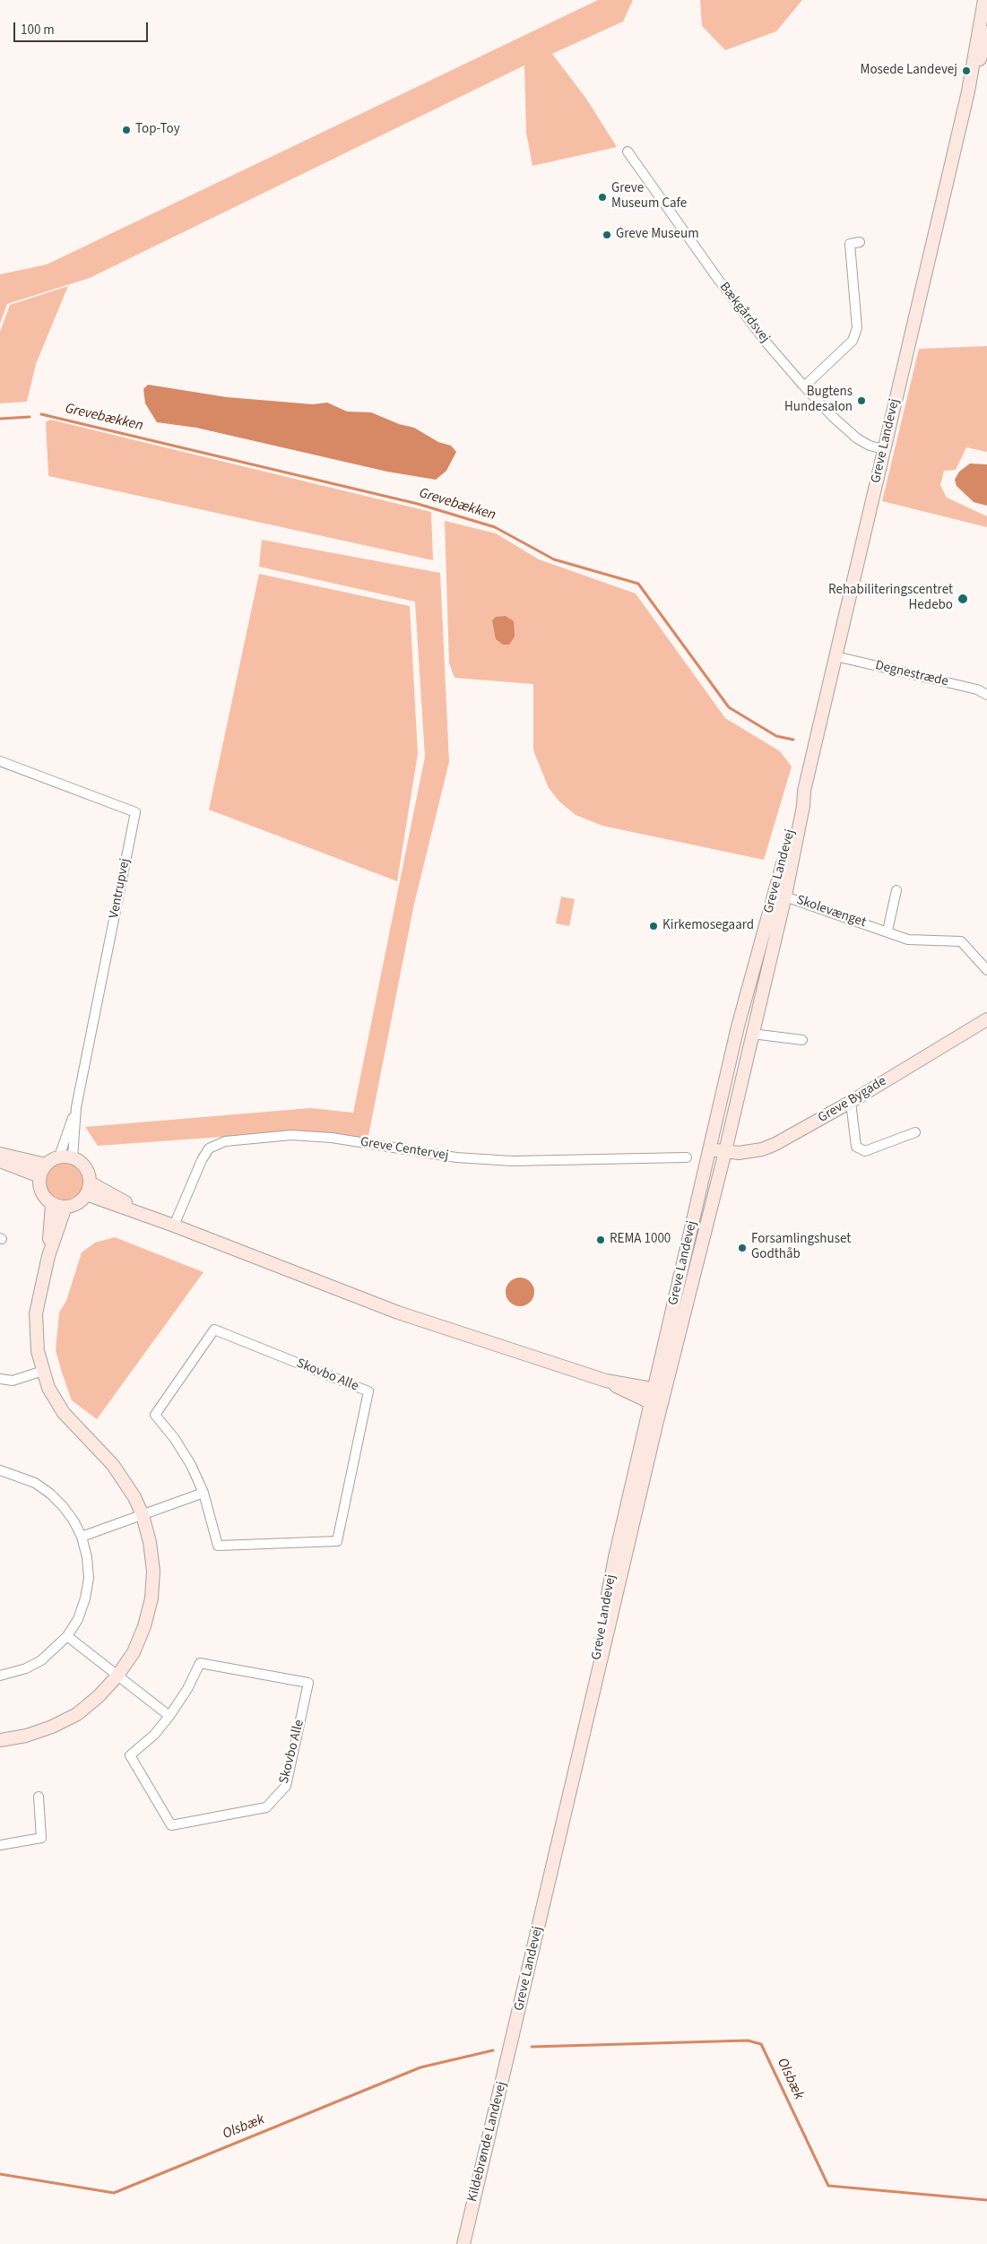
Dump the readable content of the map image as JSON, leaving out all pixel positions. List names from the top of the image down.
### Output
{
  "streets": {
    "street": [
      "Bækgårdsvej",
      "Greve Landevej",
      "Degnestræde",
      "Ventrupvej",
      "Skolevænget",
      "Greve Bygade",
      "Greve Centervej",
      "Skovbo Alle",
      "Kildebrønde Landevej"
    ]
  },
  "crossings": [
    ["Bækgårdsvej", "Greve Landevej"],
    ["Greve Landevej", "Degnestræde"],
    ["Greve Landevej", "Skolevænget"],
    ["Greve Landevej", "Greve Bygade"],
    ["Greve Landevej", "Kildebrønde Landevej"]
  ],
  "water": ["Grevebækken", "Olsbæk"],
  "places": [
    "Mosede Landevej",
    "Top-Toy",
    "Greve Museum Cafe",
    "Greve Museum",
    "Bugtens Hundesalon",
    "Rehabiliteringscentret Hedebo",
    "Kirkemosegaard",
    "REMA 1000",
    "Forsamlingshuset Godthåb"
  ],
  "scale_bar": "100 m"
}
